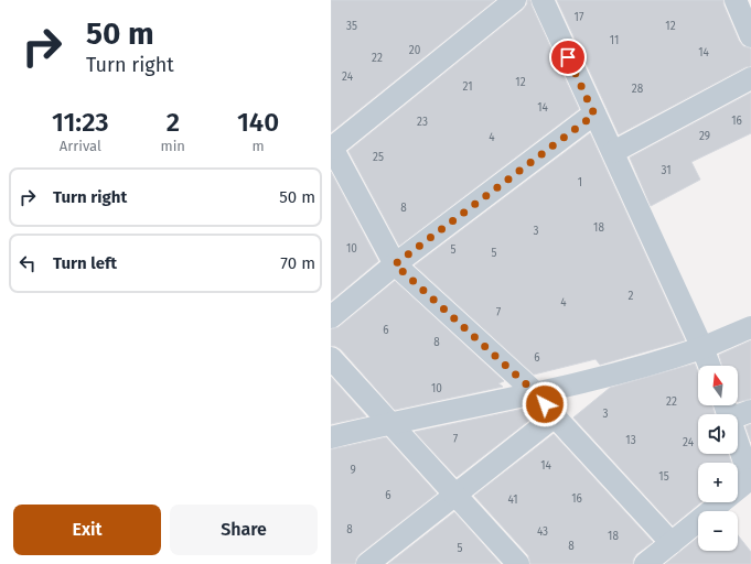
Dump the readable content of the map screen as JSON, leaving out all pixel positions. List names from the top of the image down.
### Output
{
  "house_numbers": [
    "17",
    "35",
    "12",
    "11",
    "20",
    "14",
    "22",
    "24",
    "12",
    "21",
    "28",
    "14",
    "16",
    "23",
    "29",
    "4",
    "25",
    "31",
    "1",
    "8",
    "18",
    "3",
    "10",
    "5",
    "5",
    "2",
    "4",
    "7",
    "6",
    "8",
    "6",
    "10",
    "22",
    "3",
    "7",
    "13",
    "24",
    "14",
    "9",
    "15",
    "6",
    "16",
    "41",
    "8",
    "43",
    "18",
    "8",
    "5"
  ],
  "north": "top",
  "page": {
    "turn": ["50 m", "Turn right"],
    "eta": [
      "11:23",
      "Arrival",
      "2",
      "min",
      "140",
      "m"
    ],
    "list": [
      {
        "name": "Turn right",
        "value": "50 m"
      },
      {
        "name": "Turn left",
        "value": "70 m"
      }
    ],
    "map_buttons": ["+", "−"],
    "buttons": ["Exit", "Share"]
  }
}
